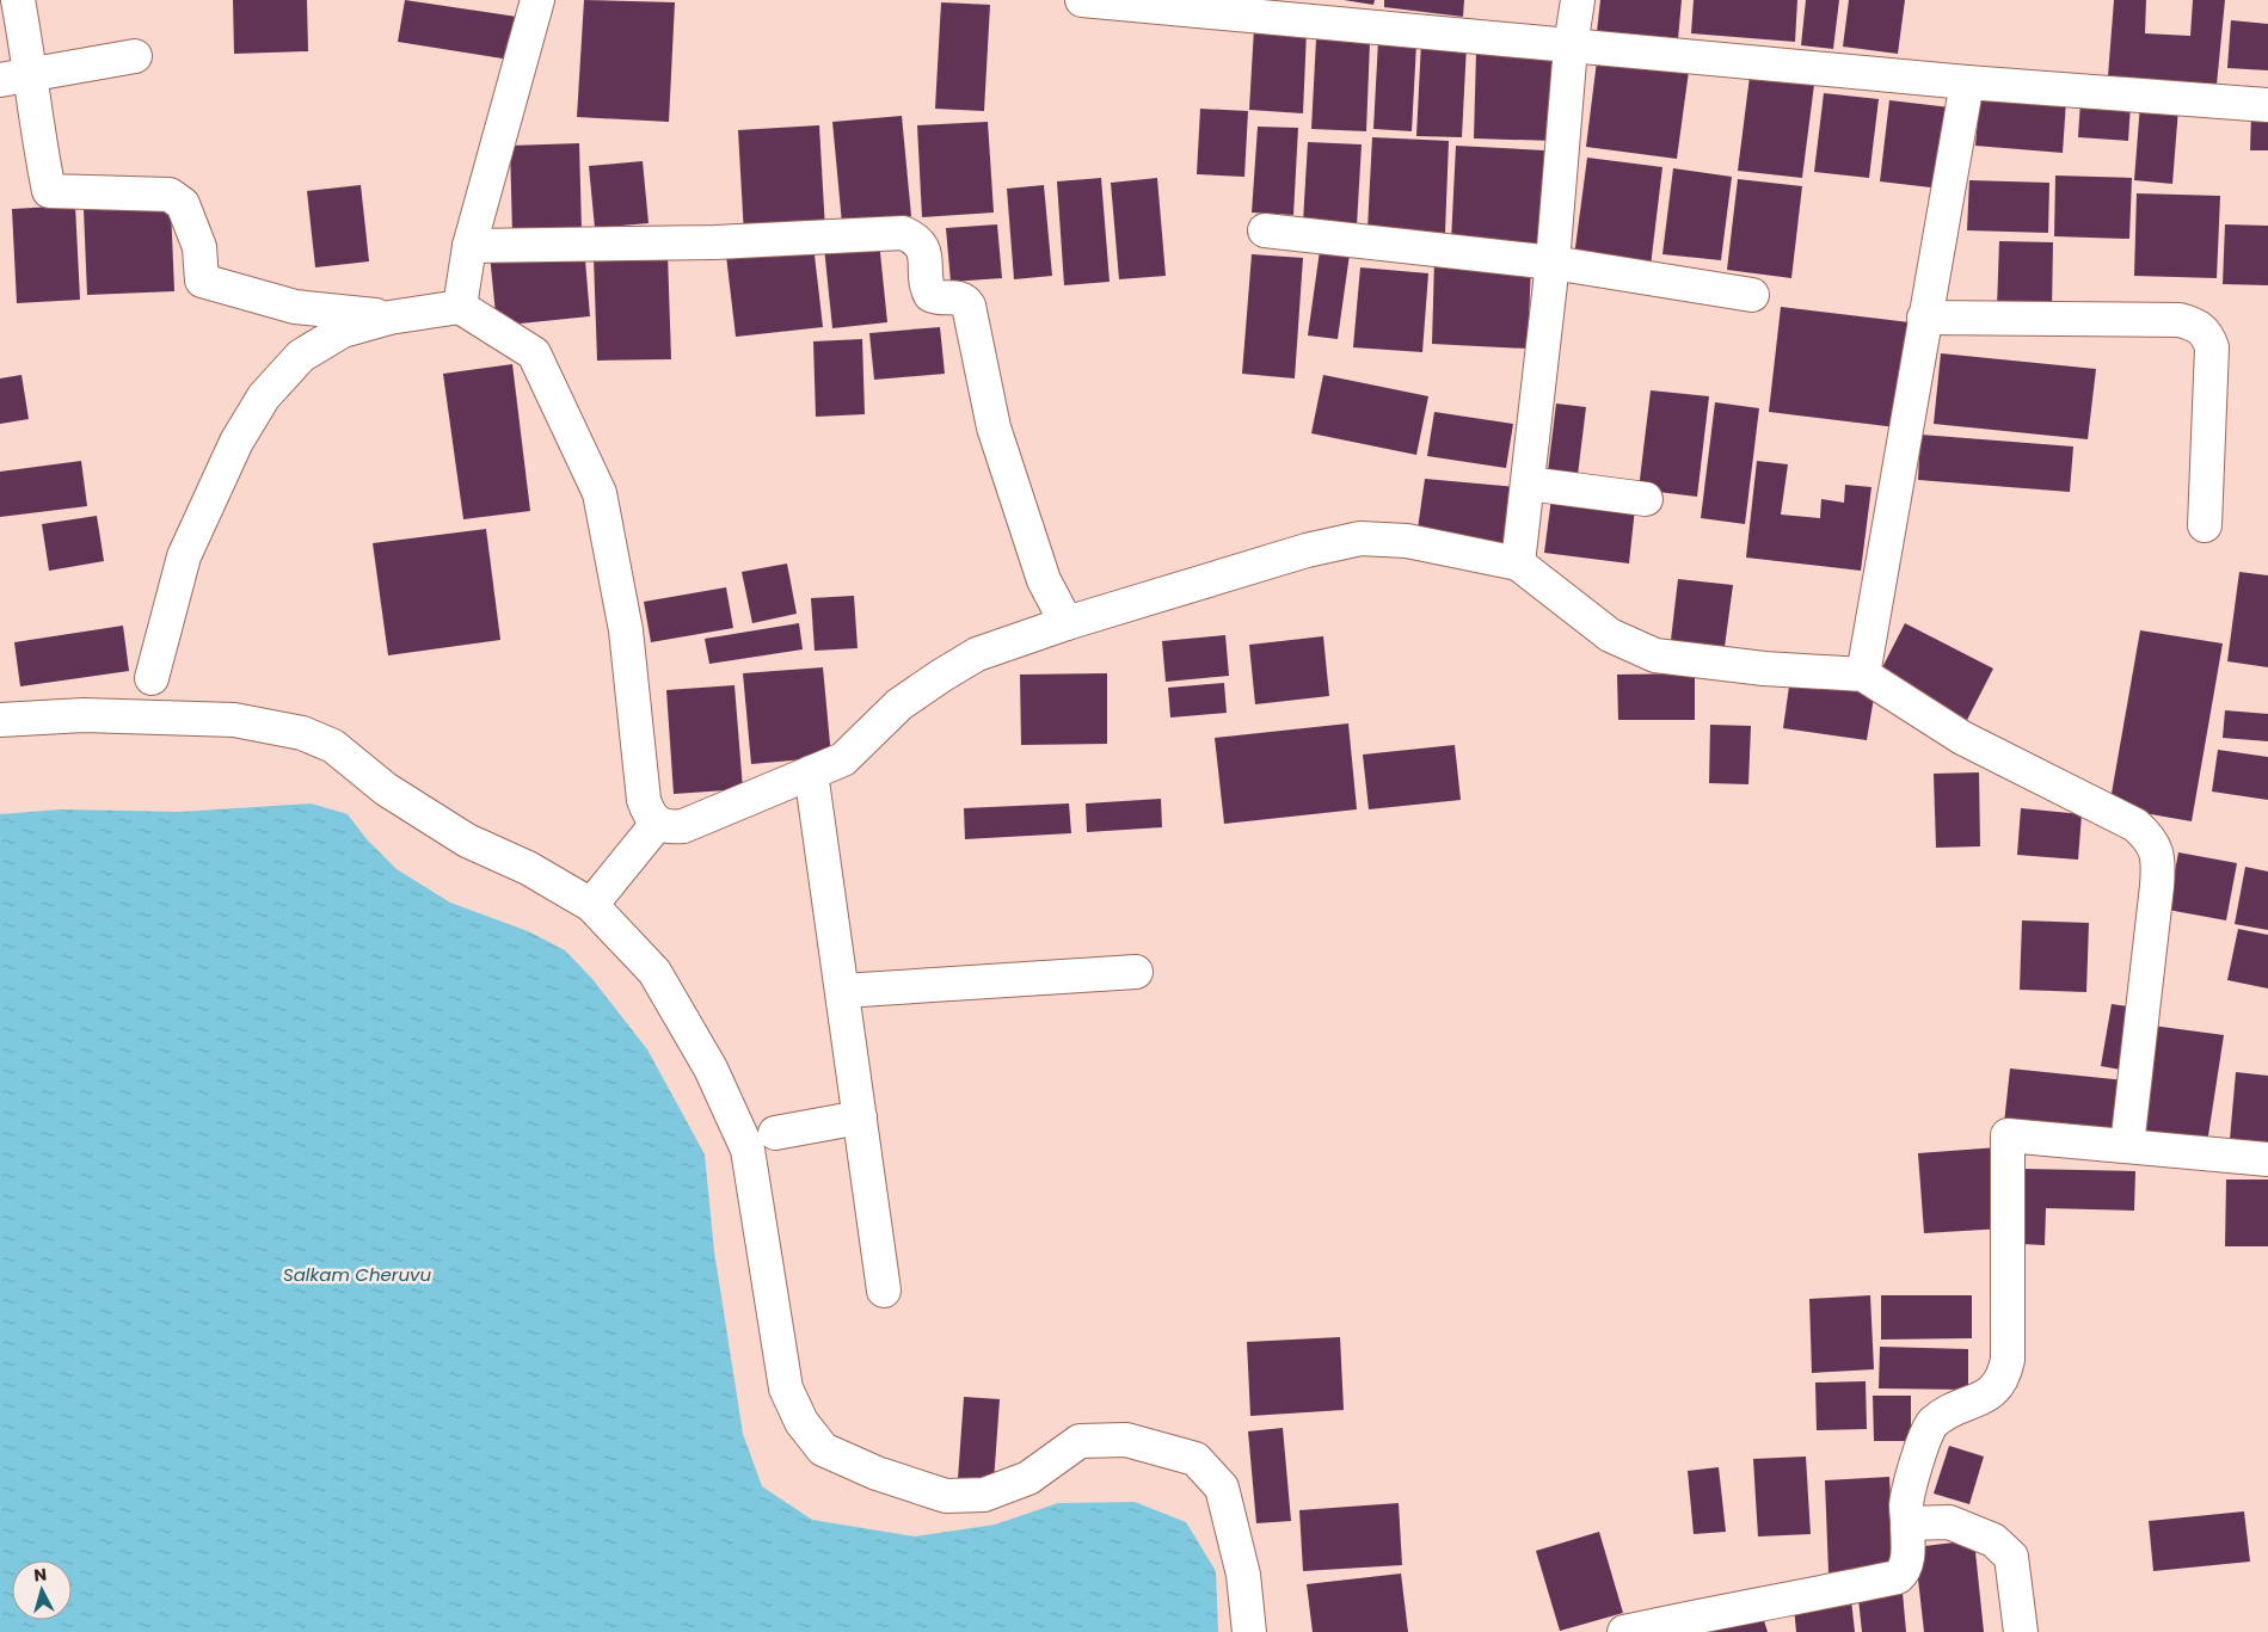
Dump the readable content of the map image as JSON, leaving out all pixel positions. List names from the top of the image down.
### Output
{
  "water": ["Salkam Cheruvu"],
  "north": "top"
}
